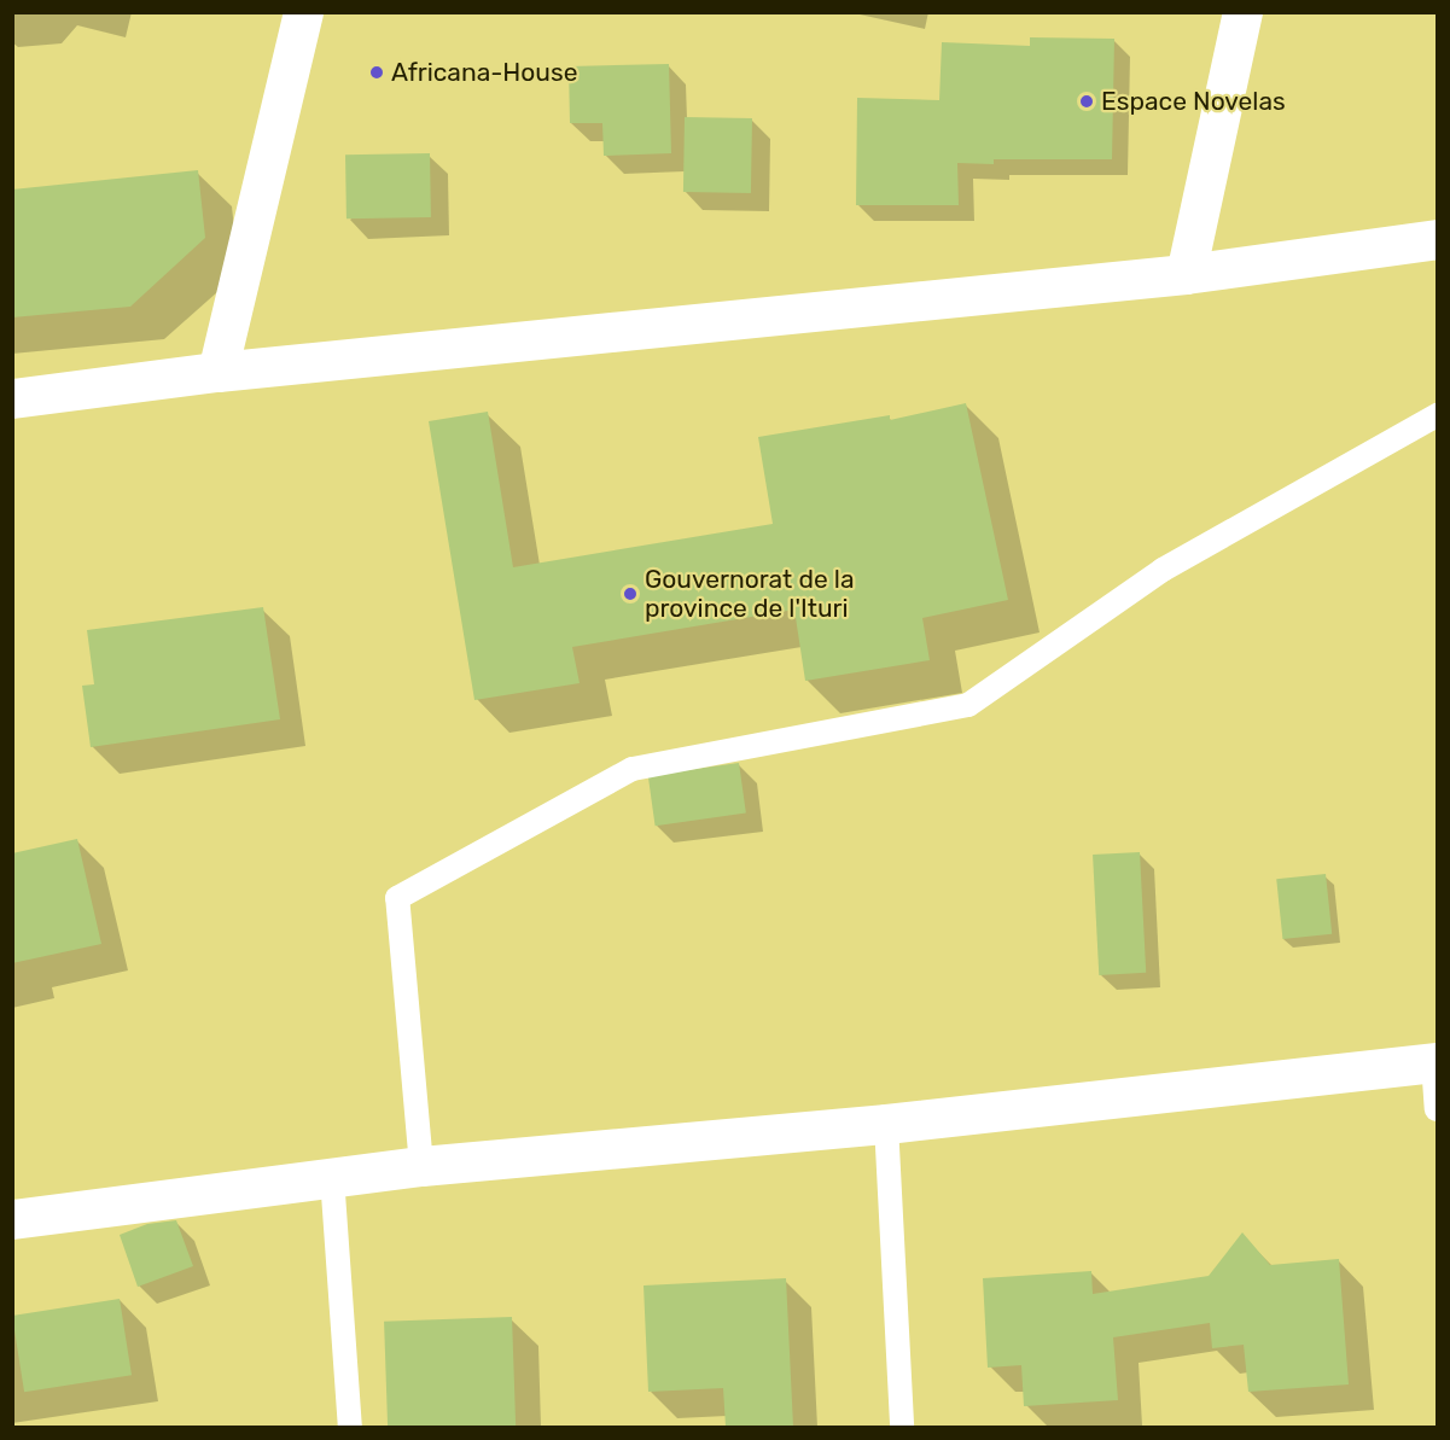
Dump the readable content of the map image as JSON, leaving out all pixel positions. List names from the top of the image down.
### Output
{
  "places": ["Africana-House", "Espace Novelas", "Gouvernorat de la province de l'Ituri"]
}
